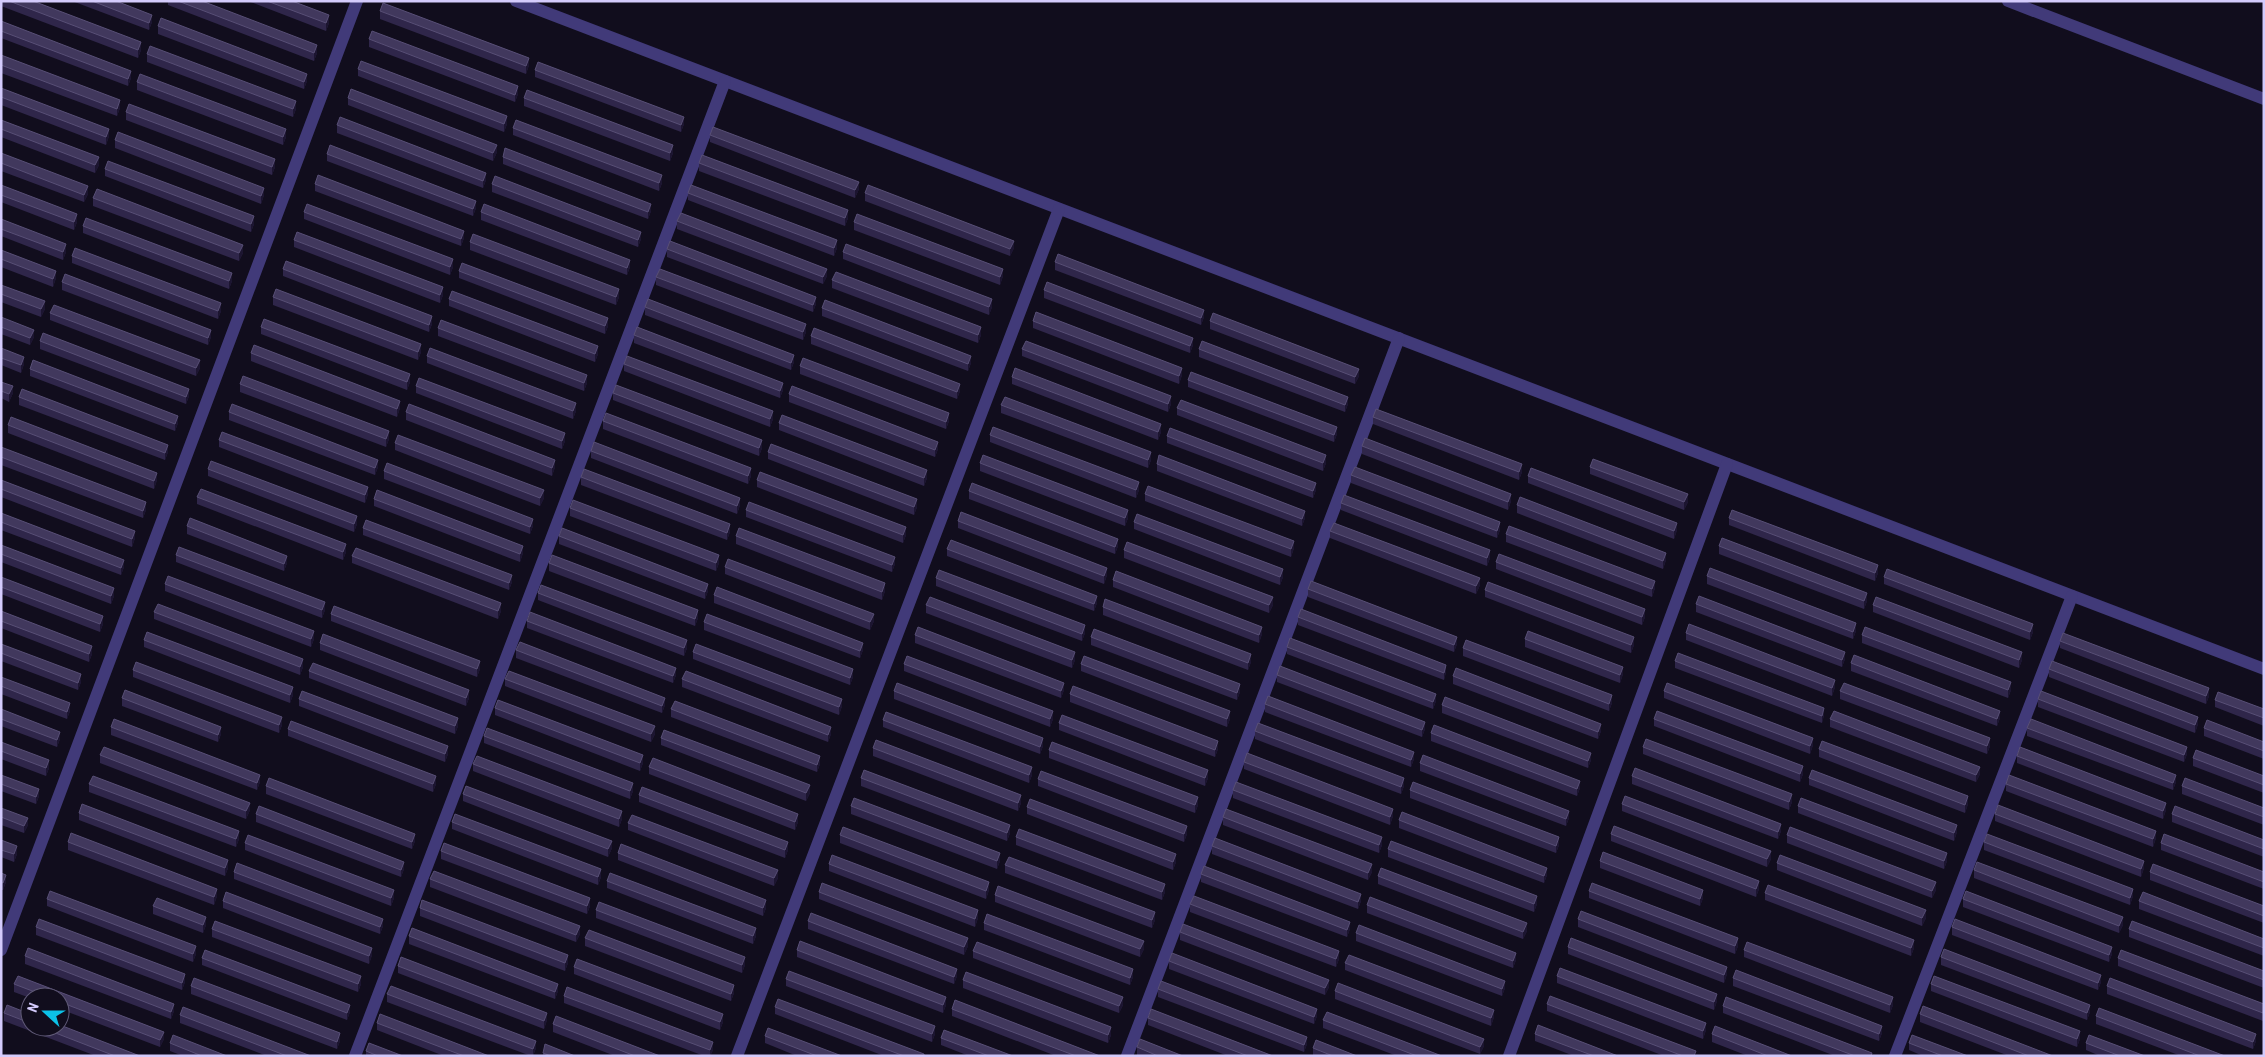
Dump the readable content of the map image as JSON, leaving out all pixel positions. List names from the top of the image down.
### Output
{
  "north": "left"
}
